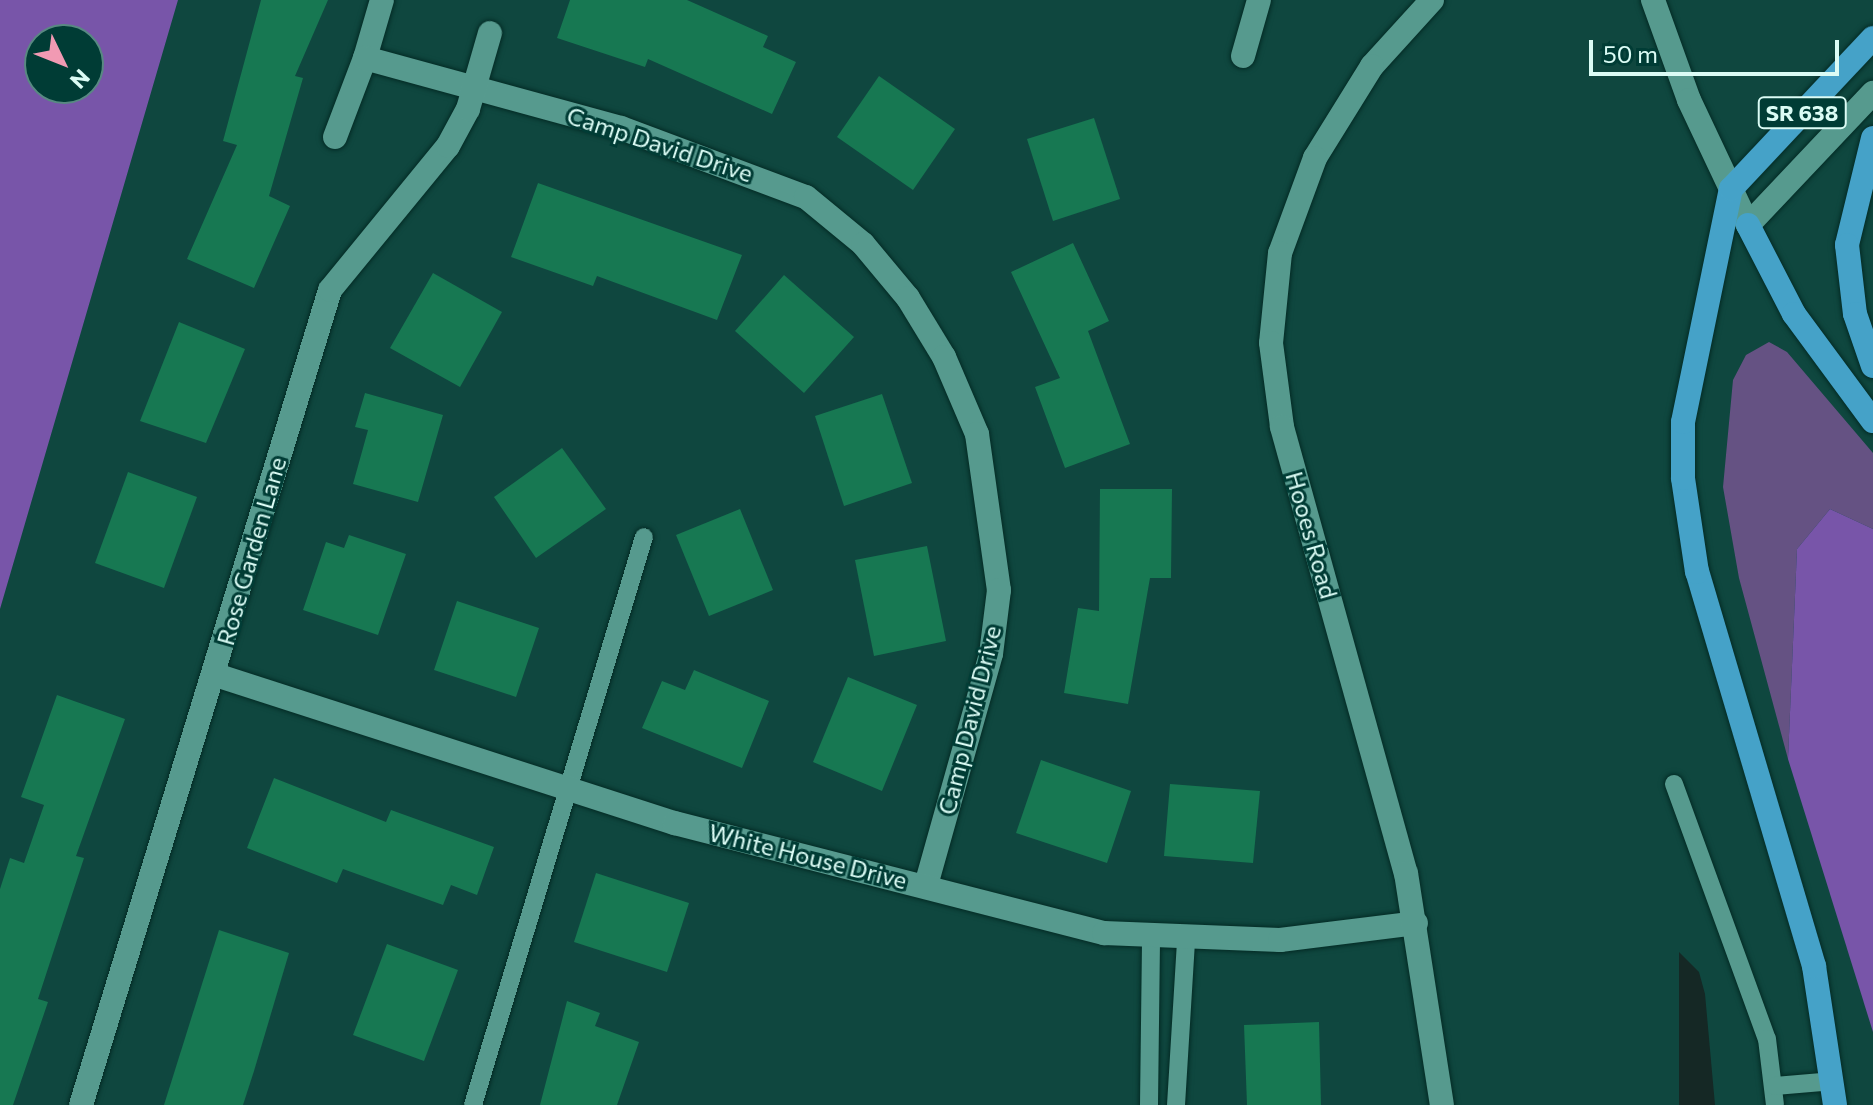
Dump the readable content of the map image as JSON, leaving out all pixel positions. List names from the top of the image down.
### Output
{
  "streets": {
    "main road": ["SR 638"],
    "street": [
      "Camp David Drive",
      "Hooes Road",
      "Rose Garden Lane",
      "White House Drive"
    ]
  },
  "crossings": [
    ["Camp David Drive", "Rose Garden Lane"],
    ["Camp David Drive", "White House Drive"],
    ["Hooes Road", "White House Drive"],
    ["Rose Garden Lane", "White House Drive"]
  ],
  "scale_bar": "50 m",
  "north": "bottom right"
}
